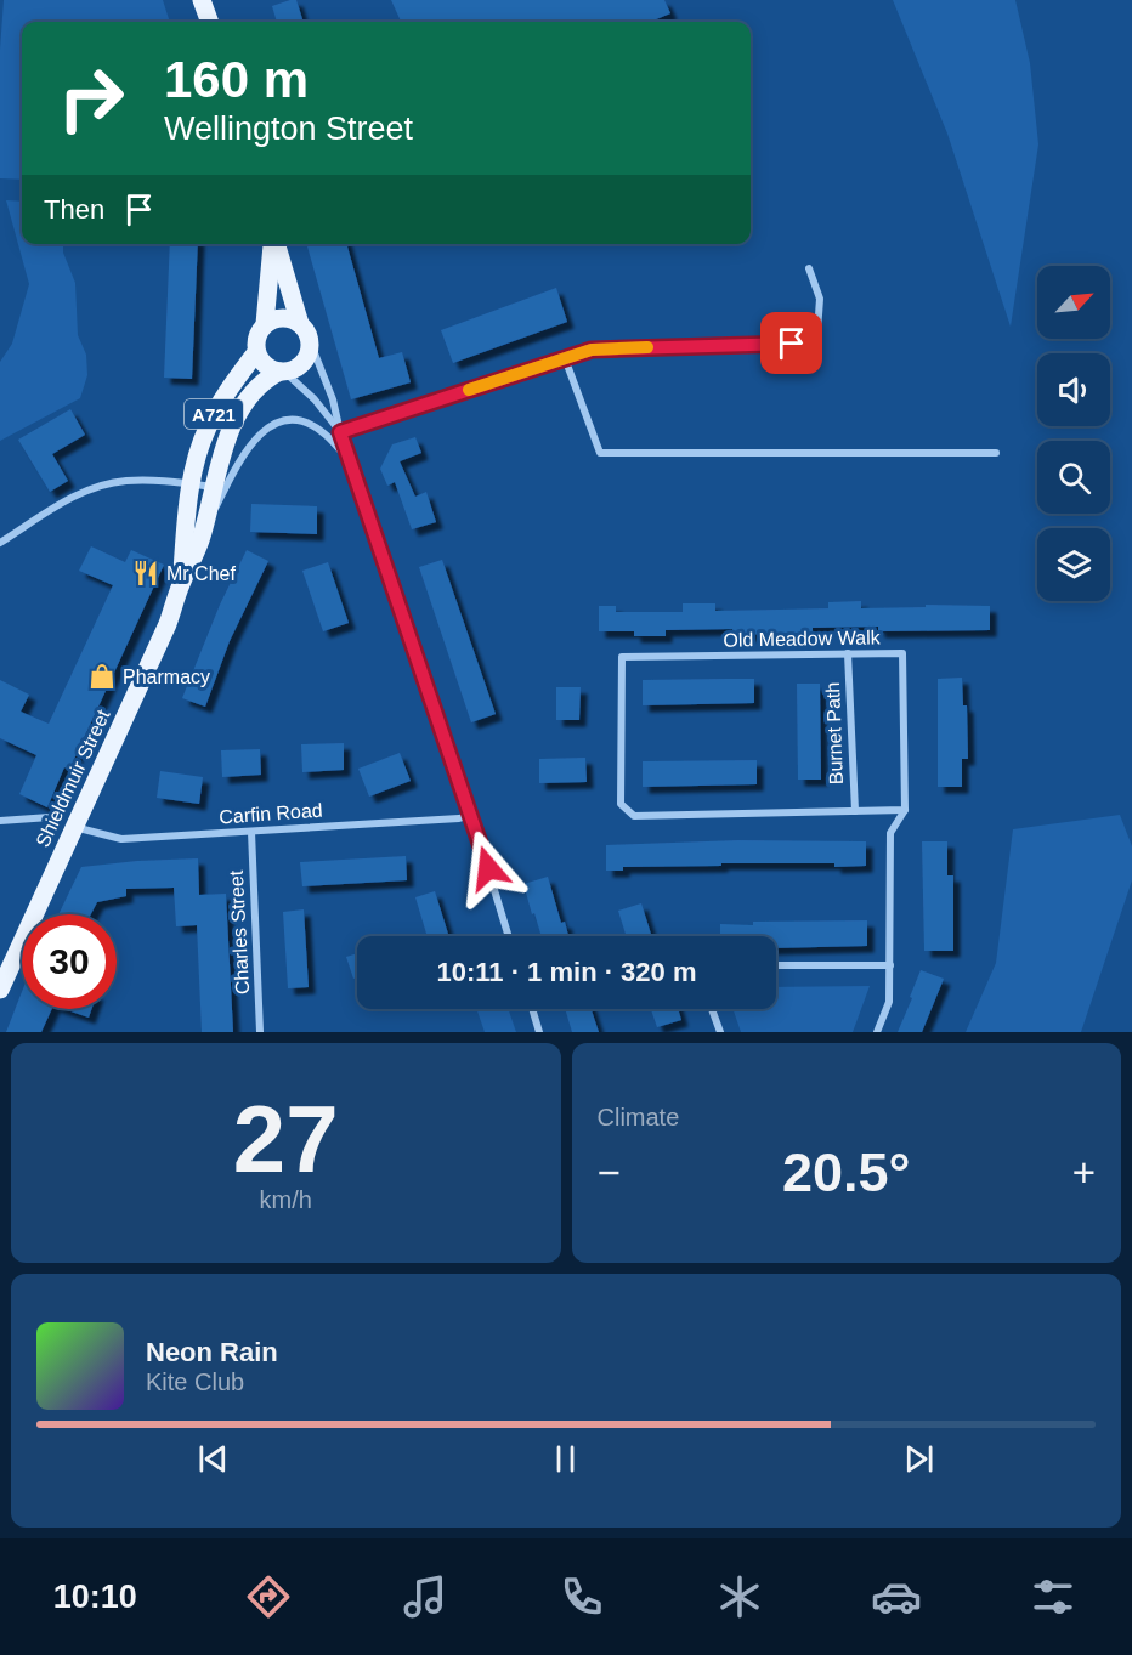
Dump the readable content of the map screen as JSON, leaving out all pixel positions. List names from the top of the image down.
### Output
{
  "streets": {
    "main road": ["A721", "Shieldmuir Street"],
    "street": [
      "Old Meadow Walk",
      "Burnet Path",
      "Carfin Road",
      "Charles Street"
    ]
  },
  "crossings": [
    ["A721", "Shieldmuir Street"],
    ["Old Meadow Walk", "Burnet Path"],
    ["Shieldmuir Street", "Carfin Road"],
    ["Carfin Road", "Charles Street"]
  ],
  "places": {
    "restaurant": ["Mr Chef"],
    "shop": ["Pharmacy"]
  },
  "north": "top right",
  "page": {
    "turn": ["160 m", "Wellington Street"],
    "then": "Then",
    "limit": "30",
    "trip": "10:11 · 1 min · 320 m",
    "tile": [
      ["27", "km/h"],
      "Climate"
    ],
    "heat": ["−", "20.5°", "+"],
    "song": ["Neon Rain", "Kite Club"],
    "tabs": "10:10"
  }
}
